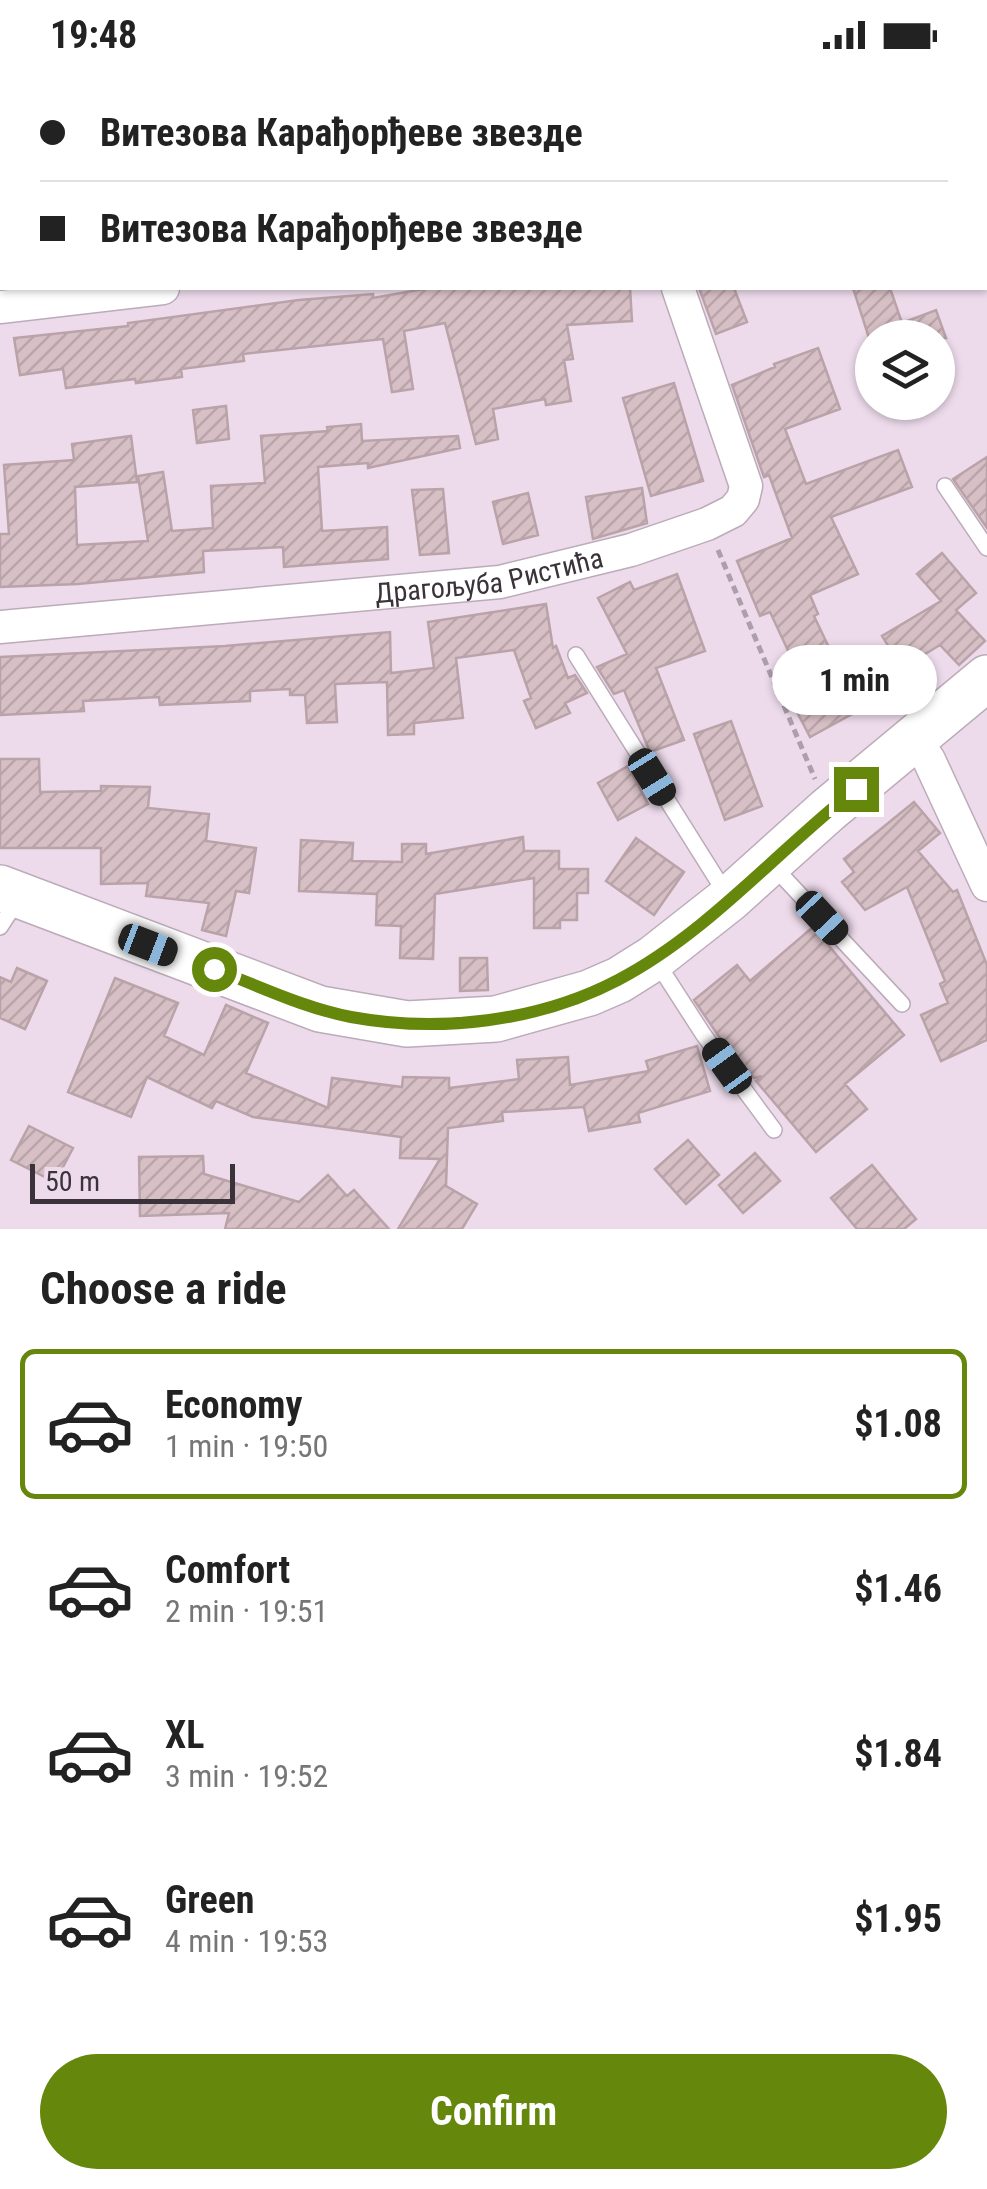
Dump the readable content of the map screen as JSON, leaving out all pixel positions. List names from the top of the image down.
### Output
{
  "streets": {
    "street": ["Драгољуба Ристића"]
  },
  "scale_bar": "50 m",
  "page": {
    "status": "19:48",
    "banner": ["Витезова Карађорђеве звезде", "Витезова Карађорђеве звезде"],
    "bubble": "1 min",
    "scale": "50 m",
    "heading": "Choose a ride",
    "list": [
      {
        "name": "Economy",
        "note": "1 min · 19:50",
        "value": "$1.08"
      },
      {
        "name": "Comfort",
        "note": "2 min · 19:51",
        "value": "$1.46"
      },
      {
        "name": "XL",
        "note": "3 min · 19:52",
        "value": "$1.84"
      },
      {
        "name": "Green",
        "note": "4 min · 19:53",
        "value": "$1.95"
      }
    ],
    "buttons": "Confirm"
  }
}
